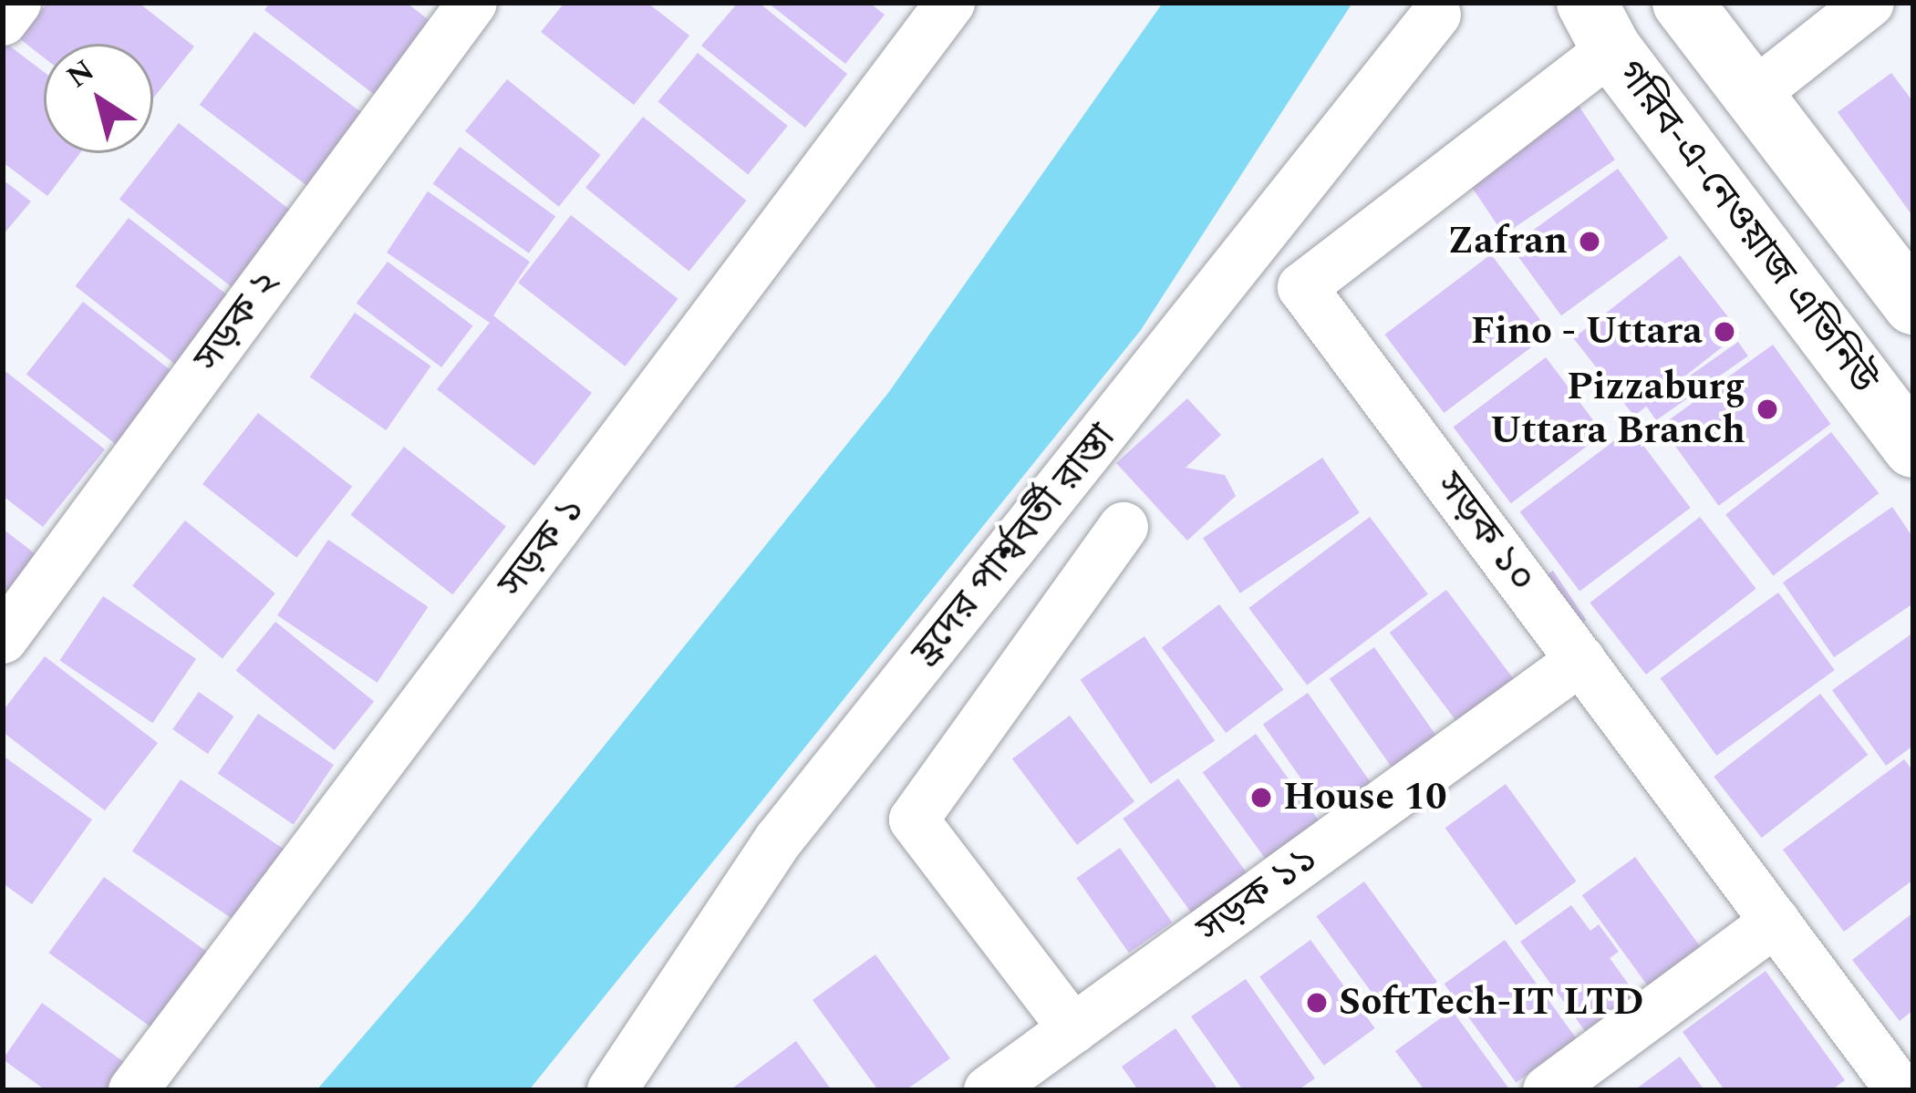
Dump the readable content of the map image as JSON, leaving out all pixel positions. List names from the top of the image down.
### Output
{
  "streets": {
    "street": [
      "গরিব-এ-নেওয়াজ এভিনিউ",
      "সড়ক ২",
      "সড়ক ১০",
      "হ্রদের পার্শ্ববর্তী রাস্তা",
      "সড়ক ১",
      "সড়ক ১১"
    ]
  },
  "crossings": [
    ["গরিব-এ-নেওয়াজ এভিনিউ", "সড়ক ১০"],
    ["সড়ক ১০", "সড়ক ১১"]
  ],
  "places": [
    "Zafran",
    "Fino - Uttara",
    "Pizzaburg Uttara Branch",
    "House 10",
    "SoftTech-IT LTD"
  ],
  "north": "top left"
}
